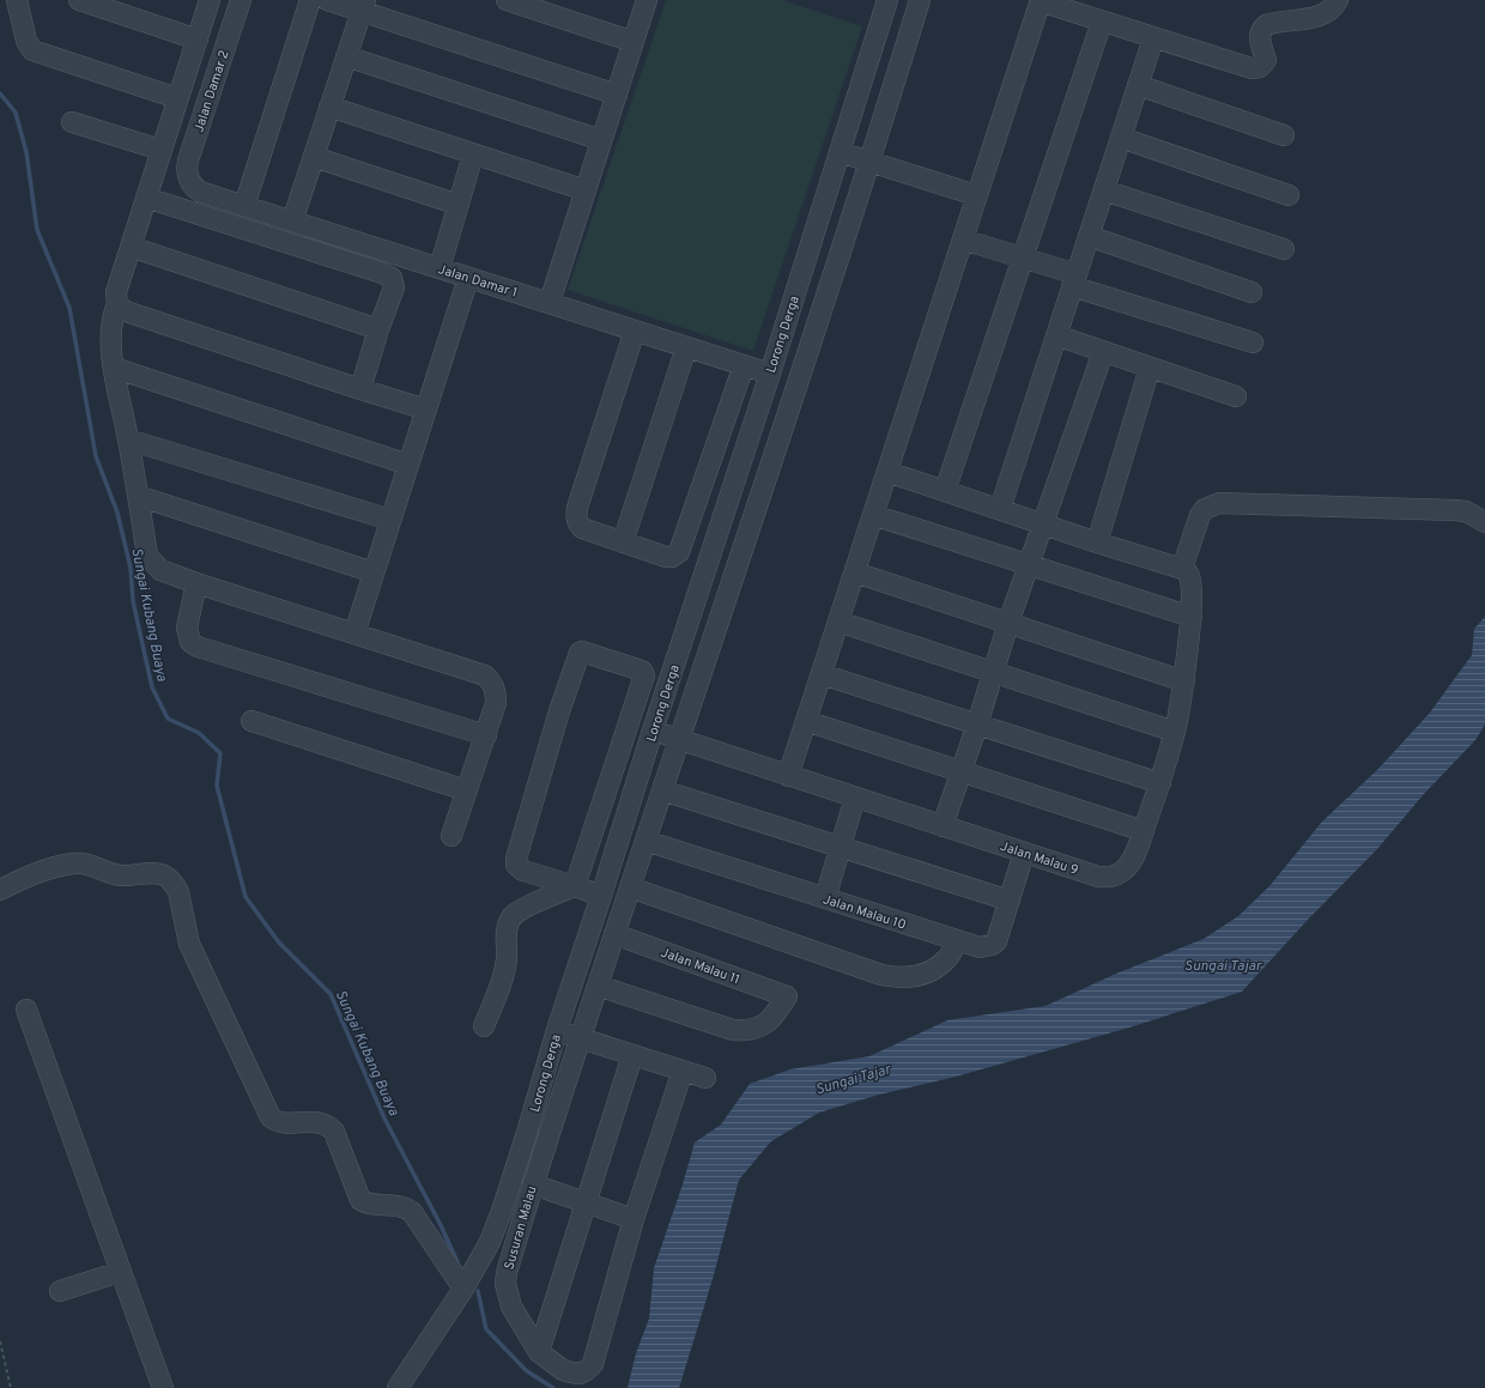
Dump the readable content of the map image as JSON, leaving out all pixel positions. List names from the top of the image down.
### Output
{
  "streets": {
    "street": [
      "Jalan Damar 2",
      "Jalan Damar 1",
      "Lorong Derga",
      "Jalan Malau 9",
      "Jalan Malau 10",
      "Jalan Malau 11",
      "Susuran Malau"
    ]
  },
  "crossings": [
    ["Jalan Damar 2", "Jalan Damar 1"],
    ["Jalan Damar 1", "Lorong Derga"],
    ["Lorong Derga", "Jalan Malau 9"],
    ["Jalan Malau 9", "Jalan Malau 10"],
    ["Jalan Malau 9", "Susuran Malau"],
    ["Jalan Malau 10", "Susuran Malau"],
    ["Jalan Malau 11", "Susuran Malau"]
  ],
  "water": ["Sungai Kubang Buaya", "Sungai Tajar"]
}
